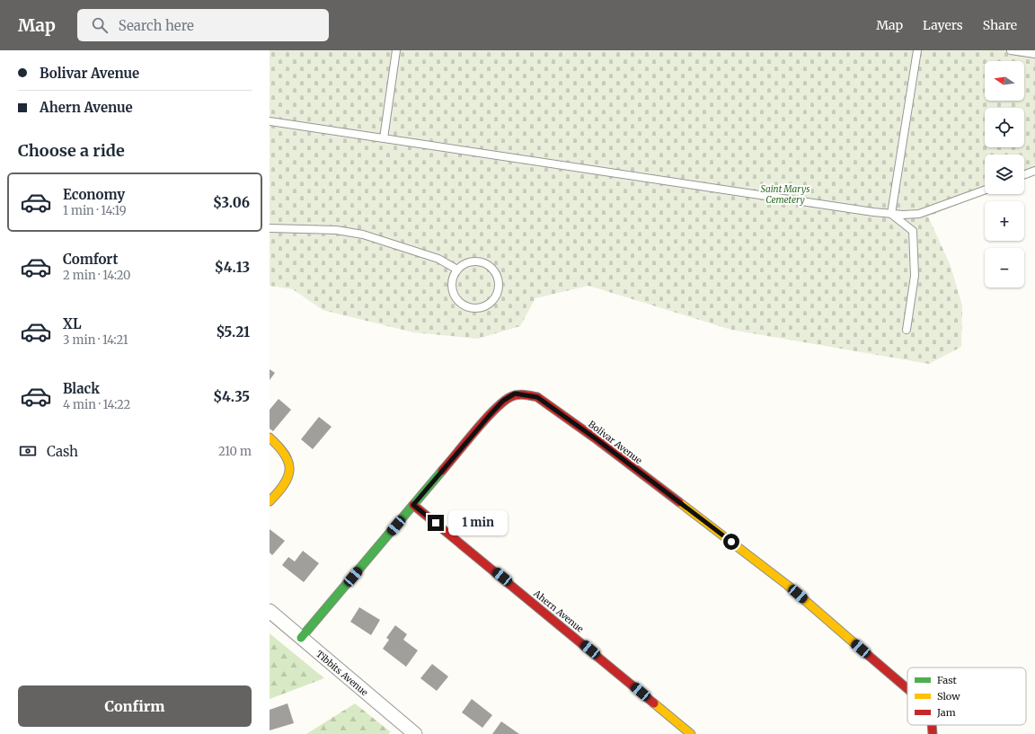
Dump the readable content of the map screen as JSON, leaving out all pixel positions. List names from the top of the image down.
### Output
{
  "streets": {
    "street": ["Bolivar Avenue", "Ahern Avenue", "Tibbits Avenue"]
  },
  "crossings": [
    ["Bolivar Avenue", "Ahern Avenue"],
    ["Bolivar Avenue", "Tibbits Avenue"]
  ],
  "parks": ["Saint Marys Cemetery"],
  "legend": ["Fast", "Slow", "Jam"],
  "north": "left",
  "page": {
    "header": "Map",
    "search": "Search here",
    "nav": ["Map", "Layers", "Share"],
    "banner": ["Bolivar Avenue", "Ahern Avenue"],
    "map_buttons": ["+", "−"],
    "heading": "Choose a ride",
    "list": [
      {
        "name": "Economy",
        "note": "1 min · 14:19",
        "value": "$3.06"
      },
      {
        "name": "Comfort",
        "note": "2 min · 14:20",
        "value": "$4.13"
      },
      {
        "name": "XL",
        "note": "3 min · 14:21",
        "value": "$5.21"
      },
      {
        "name": "Black",
        "note": "4 min · 14:22",
        "value": "$4.35"
      }
    ],
    "pay": ["Cash", "210 m"],
    "bubble": "1 min",
    "buttons": "Confirm"
  }
}
